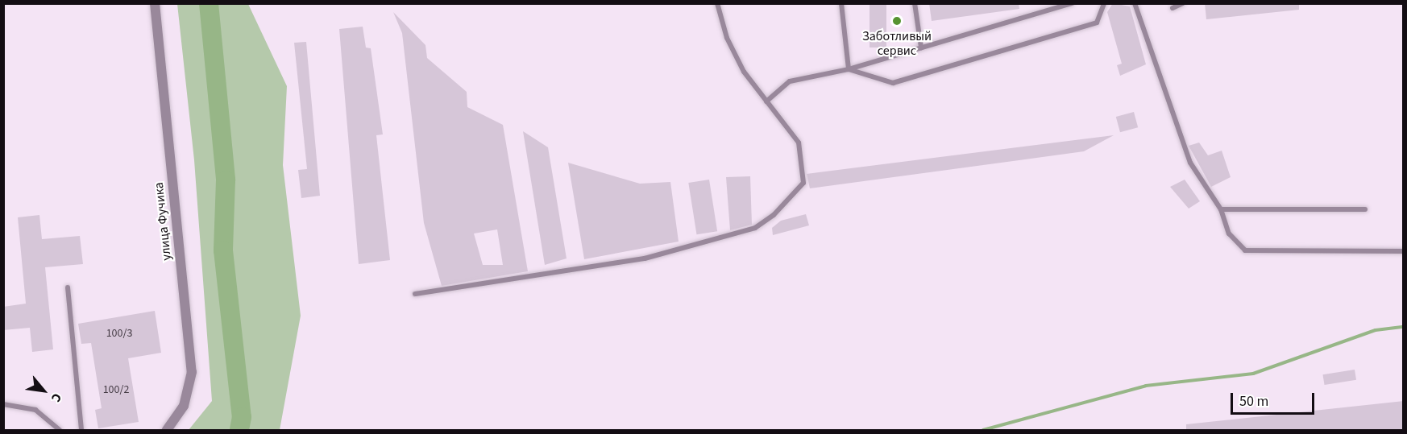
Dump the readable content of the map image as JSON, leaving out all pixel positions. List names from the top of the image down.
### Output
{
  "streets": {
    "street": ["улица Фучика"]
  },
  "places": ["Заботливый сервис"],
  "house_numbers": ["100/3", "100/2"],
  "scale_bar": "50 m",
  "north": "bottom right"
}
